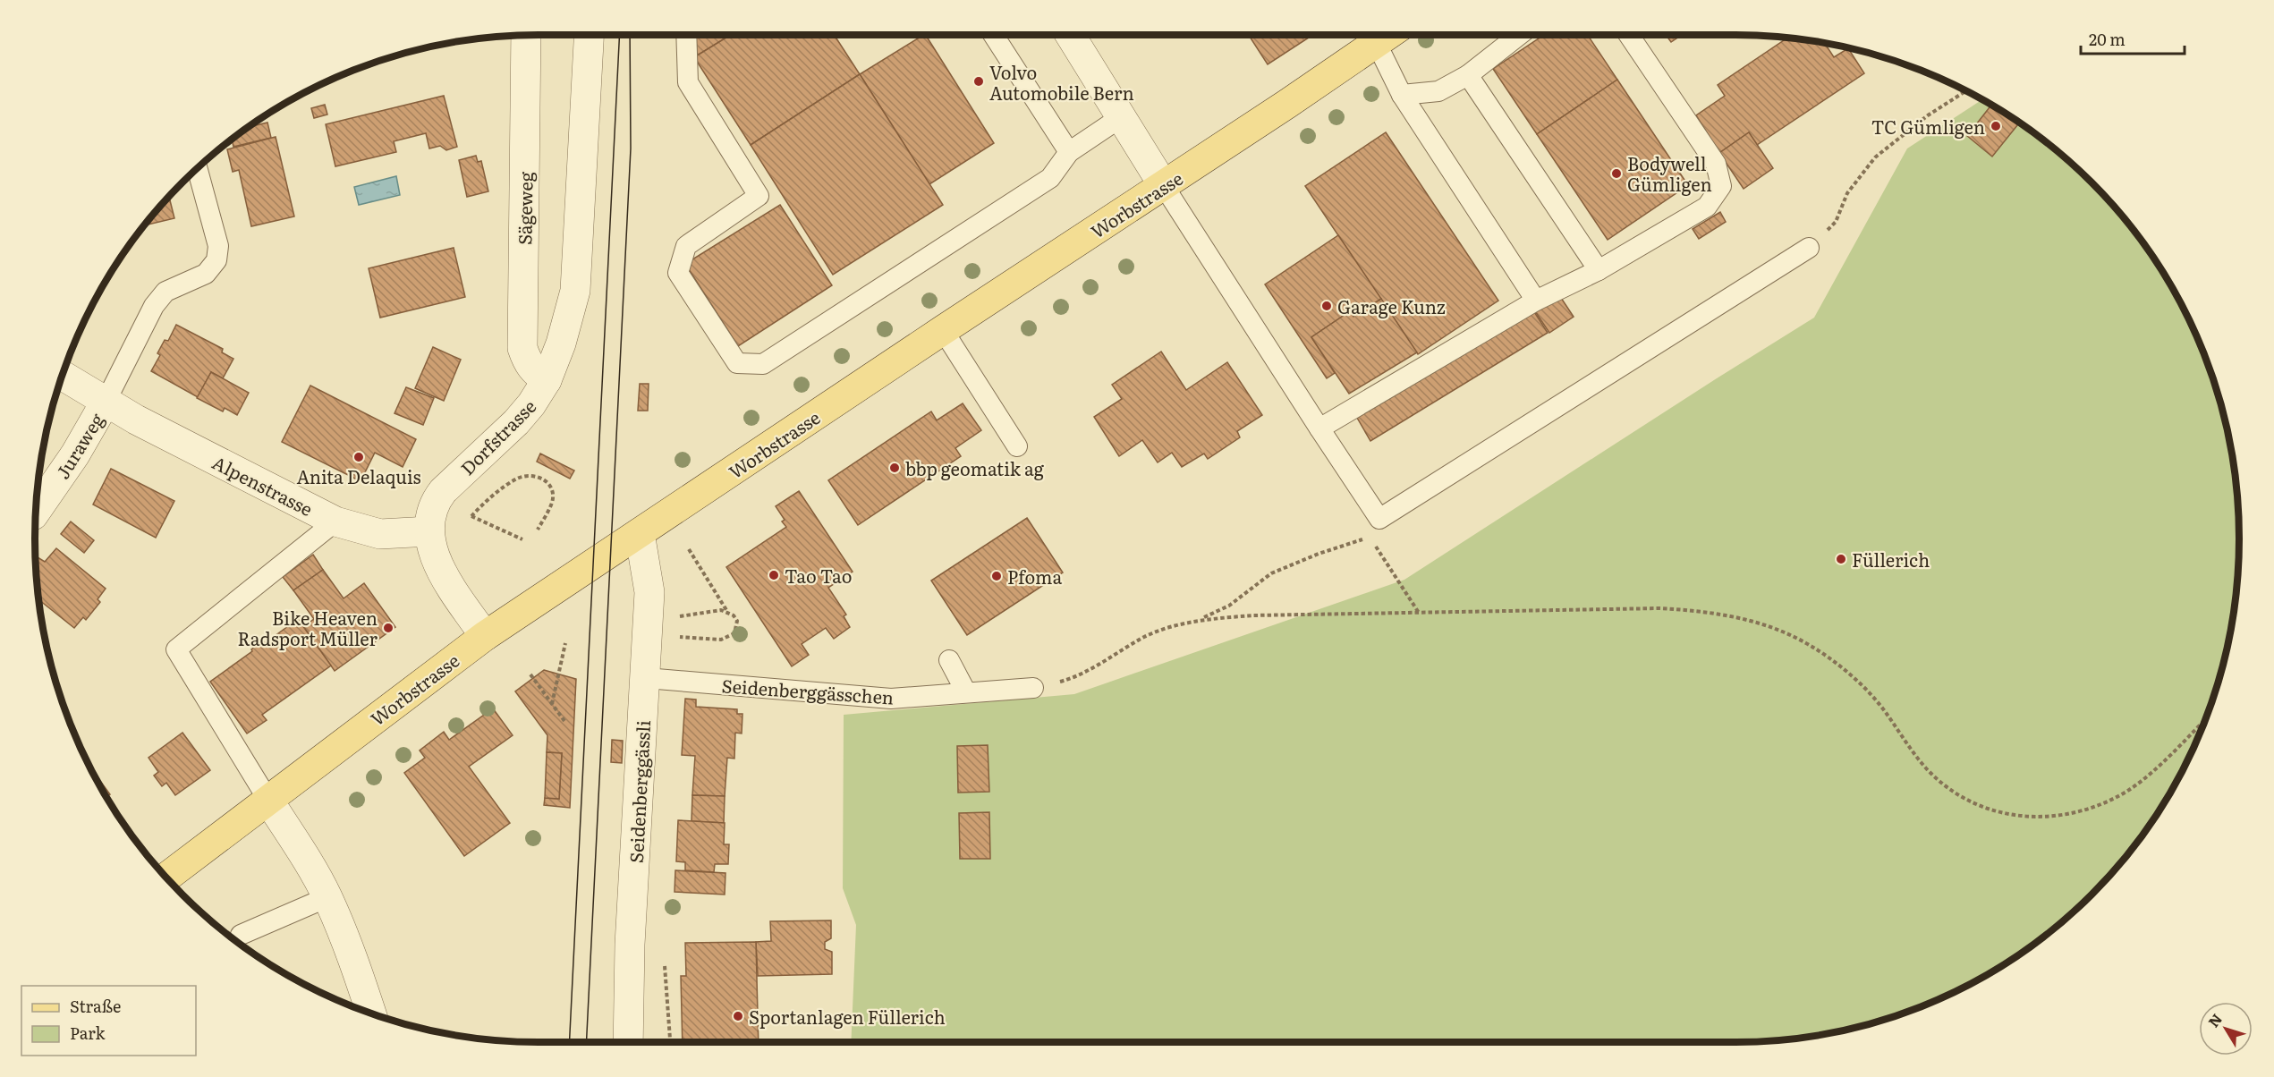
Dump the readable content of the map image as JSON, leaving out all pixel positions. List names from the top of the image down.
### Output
{
  "streets": {
    "main road": ["Worbstrasse"],
    "street": [
      "Sägeweg",
      "Dorfstrasse",
      "Juraweg",
      "Alpenstrasse",
      "Seidenberggässli"
    ],
    "lane": ["Seidenberggässchen"]
  },
  "crossings": [
    ["Worbstrasse", "Dorfstrasse"],
    ["Worbstrasse", "Seidenberggässli"],
    ["Sägeweg", "Dorfstrasse"],
    ["Dorfstrasse", "Alpenstrasse"],
    ["Juraweg", "Alpenstrasse"],
    ["Seidenberggässchen", "Seidenberggässli"]
  ],
  "places": [
    "Volvo Automobile Bern",
    "TC Gümligen",
    "Bodywell Gümligen",
    "Garage Kunz",
    "Anita Delaquis",
    "bbp geomatik ag",
    "Füllerich",
    "Tao Tao",
    "Pfoma",
    "Bike Heaven Radsport Müller",
    "Sportanlagen Füllerich"
  ],
  "legend": ["Straße", "Park"],
  "scale_bar": "20 m",
  "north": "top left"
}
